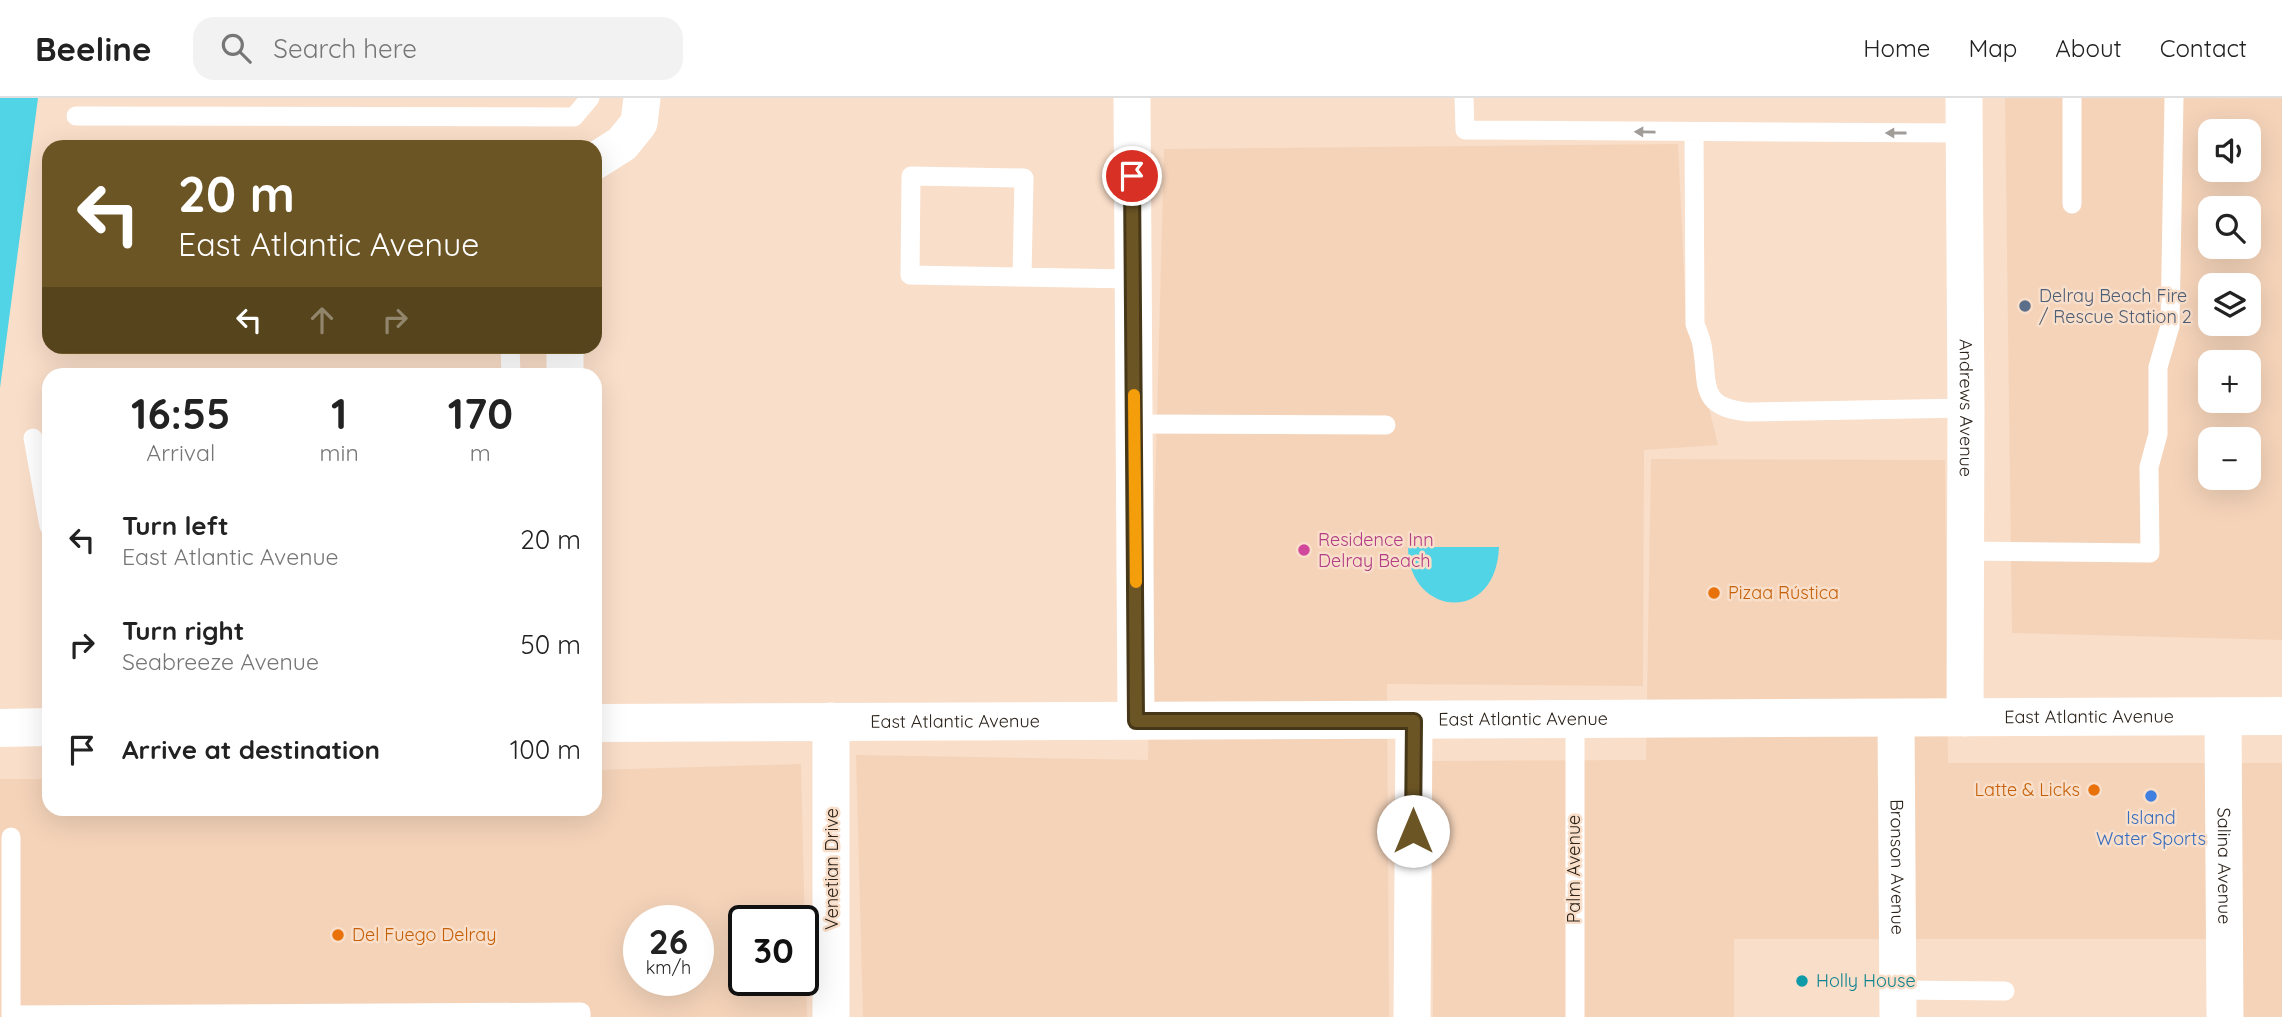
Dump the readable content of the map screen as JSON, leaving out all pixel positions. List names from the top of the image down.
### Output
{
  "streets": {
    "main road": ["East Atlantic Avenue"],
    "street": [
      "Andrews Avenue",
      "Salina Avenue",
      "Bronson Avenue",
      "Venetian Drive"
    ],
    "lane": ["Palm Avenue"]
  },
  "crossings": [
    ["Andrews Avenue", "East Atlantic Avenue"],
    ["East Atlantic Avenue", "Salina Avenue"],
    ["East Atlantic Avenue", "Bronson Avenue"],
    ["East Atlantic Avenue", "Venetian Drive"],
    ["East Atlantic Avenue", "Palm Avenue"]
  ],
  "places": [
    "Delray Beach Fire / Rescue Station 2",
    "Residence Inn Delray Beach",
    "Pizaa Rústica",
    "Latte & Licks",
    "Island Water Sports",
    "Del Fuego Delray",
    "Holly House"
  ],
  "page": {
    "header": "Beeline",
    "search": "Search here",
    "nav": [
      "Home",
      "Map",
      "About",
      "Contact"
    ],
    "map_buttons": ["+", "−"],
    "turn": ["20 m", "East Atlantic Avenue"],
    "eta": [
      "16:55",
      "Arrival",
      "1",
      "min",
      "170",
      "m"
    ],
    "list": [
      {
        "name": "Turn left",
        "note": "East Atlantic Avenue",
        "value": "20 m"
      },
      {
        "name": "Turn right",
        "note": "Seabreeze Avenue",
        "value": "50 m"
      },
      {
        "name": "Arrive at destination",
        "value": "100 m"
      }
    ],
    "speed": "26 km/h",
    "limit": "30"
  }
}
